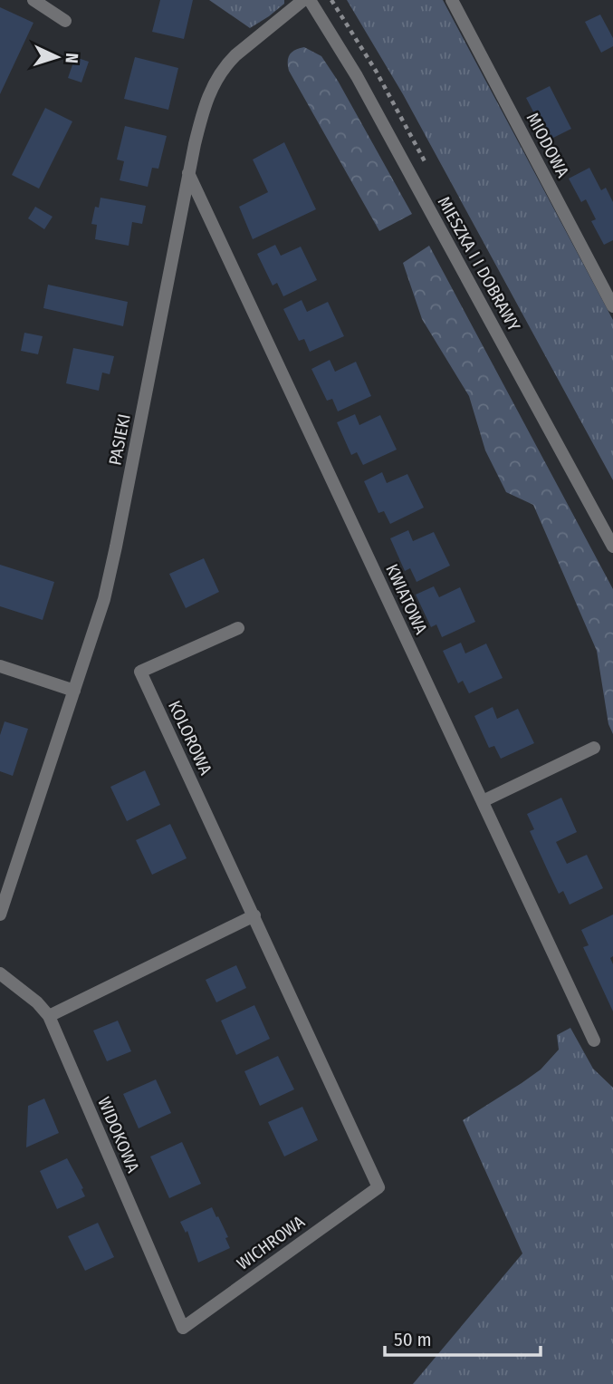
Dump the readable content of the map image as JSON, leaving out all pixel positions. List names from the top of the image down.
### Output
{
  "streets": {
    "street": [
      "MIODOWA",
      "MIESZKA I I DOBRAWY",
      "PASIEKI",
      "KWIATOWA",
      "KOLOROWA",
      "WIDOKOWA",
      "WICHROWA"
    ]
  },
  "crossings": [
    ["PASIEKI", "KWIATOWA"],
    ["KOLOROWA", "WICHROWA"],
    ["WIDOKOWA", "WICHROWA"]
  ],
  "scale_bar": "50 m",
  "north": "right"
}
